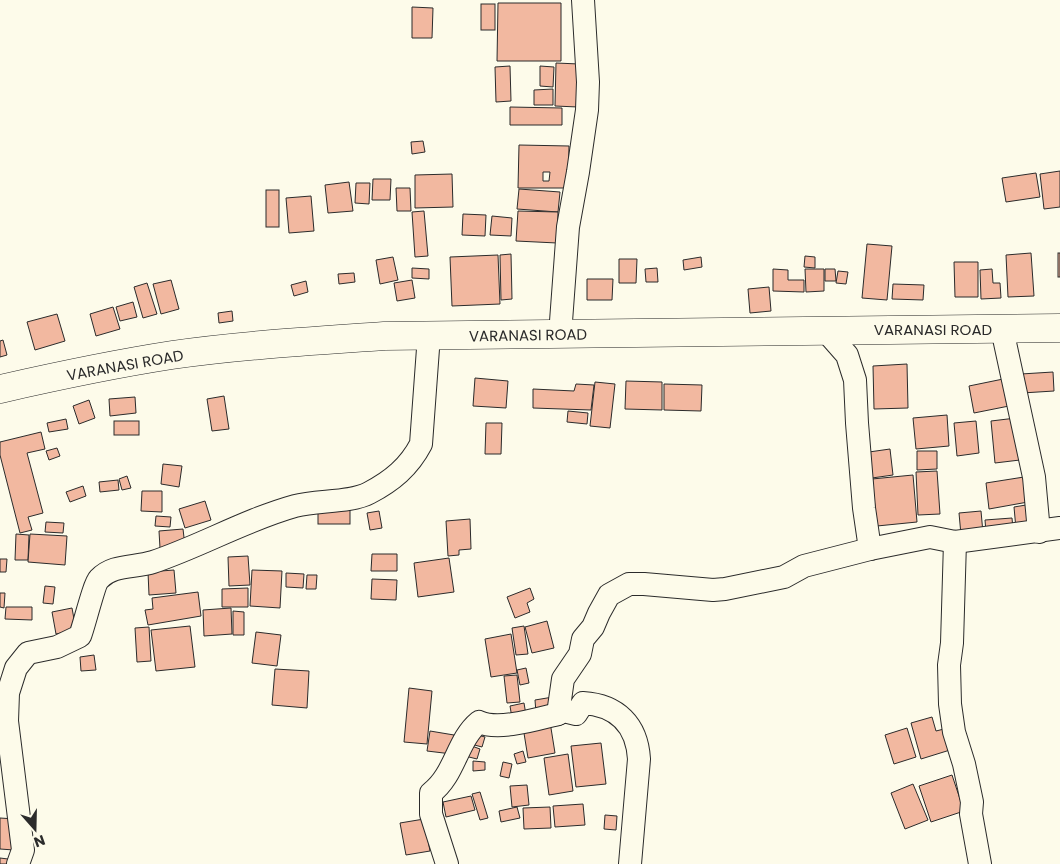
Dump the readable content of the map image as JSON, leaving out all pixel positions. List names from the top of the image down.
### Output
{
  "streets": {
    "highway": ["VARANASI ROAD"]
  },
  "north": "bottom"
}
